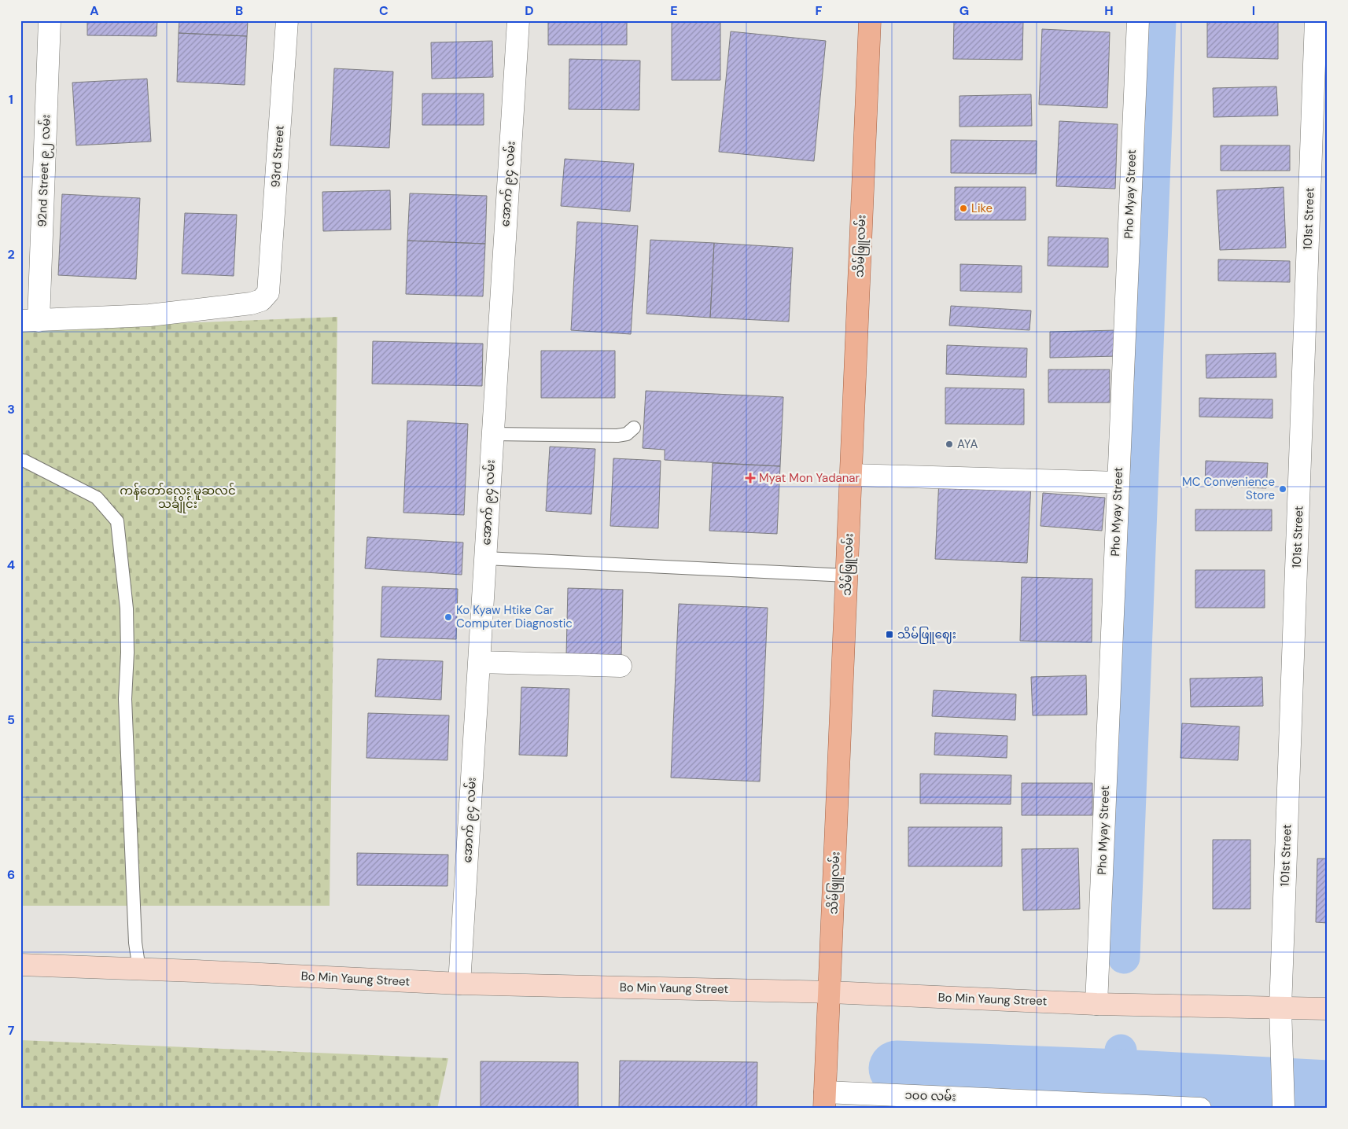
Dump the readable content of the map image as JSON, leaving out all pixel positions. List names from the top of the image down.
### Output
{
  "streets": {
    "main road": ["သိမ်ဖြူလမ်း", "Bo Min Yaung Street"],
    "street": [
      "93rd Street",
      "92nd Street ၉၂ လမ်း",
      "အောက် ၉၄ လမ်း",
      "Pho Myay Street",
      "101st Street",
      "၁၀၀ လမ်း"
    ]
  },
  "crossings": [
    ["93rd Street", "92nd Street ၉၂ လမ်း"],
    ["အောက် ၉၄ လမ်း", "Bo Min Yaung Street"],
    ["Pho Myay Street", "Bo Min Yaung Street"],
    ["101st Street", "Bo Min Yaung Street"],
    ["သိမ်ဖြူလမ်း", "Bo Min Yaung Street"],
    ["သိမ်ဖြူလမ်း", "၁၀၀ လမ်း"]
  ],
  "parks": ["ကန်တော်လေး မူဆလင် သင်္ချိုင်း"],
  "places": {
    "other": [
      "Like",
      "AYA",
      "MC Convenience Store",
      "Ko Kyaw Htike Car Computer Diagnostic"
    ],
    "health": ["Myat Mon Yadanar"],
    "transit": ["သိမ်ဖြူဈေး"]
  },
  "grid": {
    "columns": [
      "A",
      "B",
      "C",
      "D",
      "E",
      "F",
      "G",
      "H",
      "I"
    ],
    "rows": [
      "1",
      "2",
      "3",
      "4",
      "5",
      "6",
      "7"
    ]
  }
}
